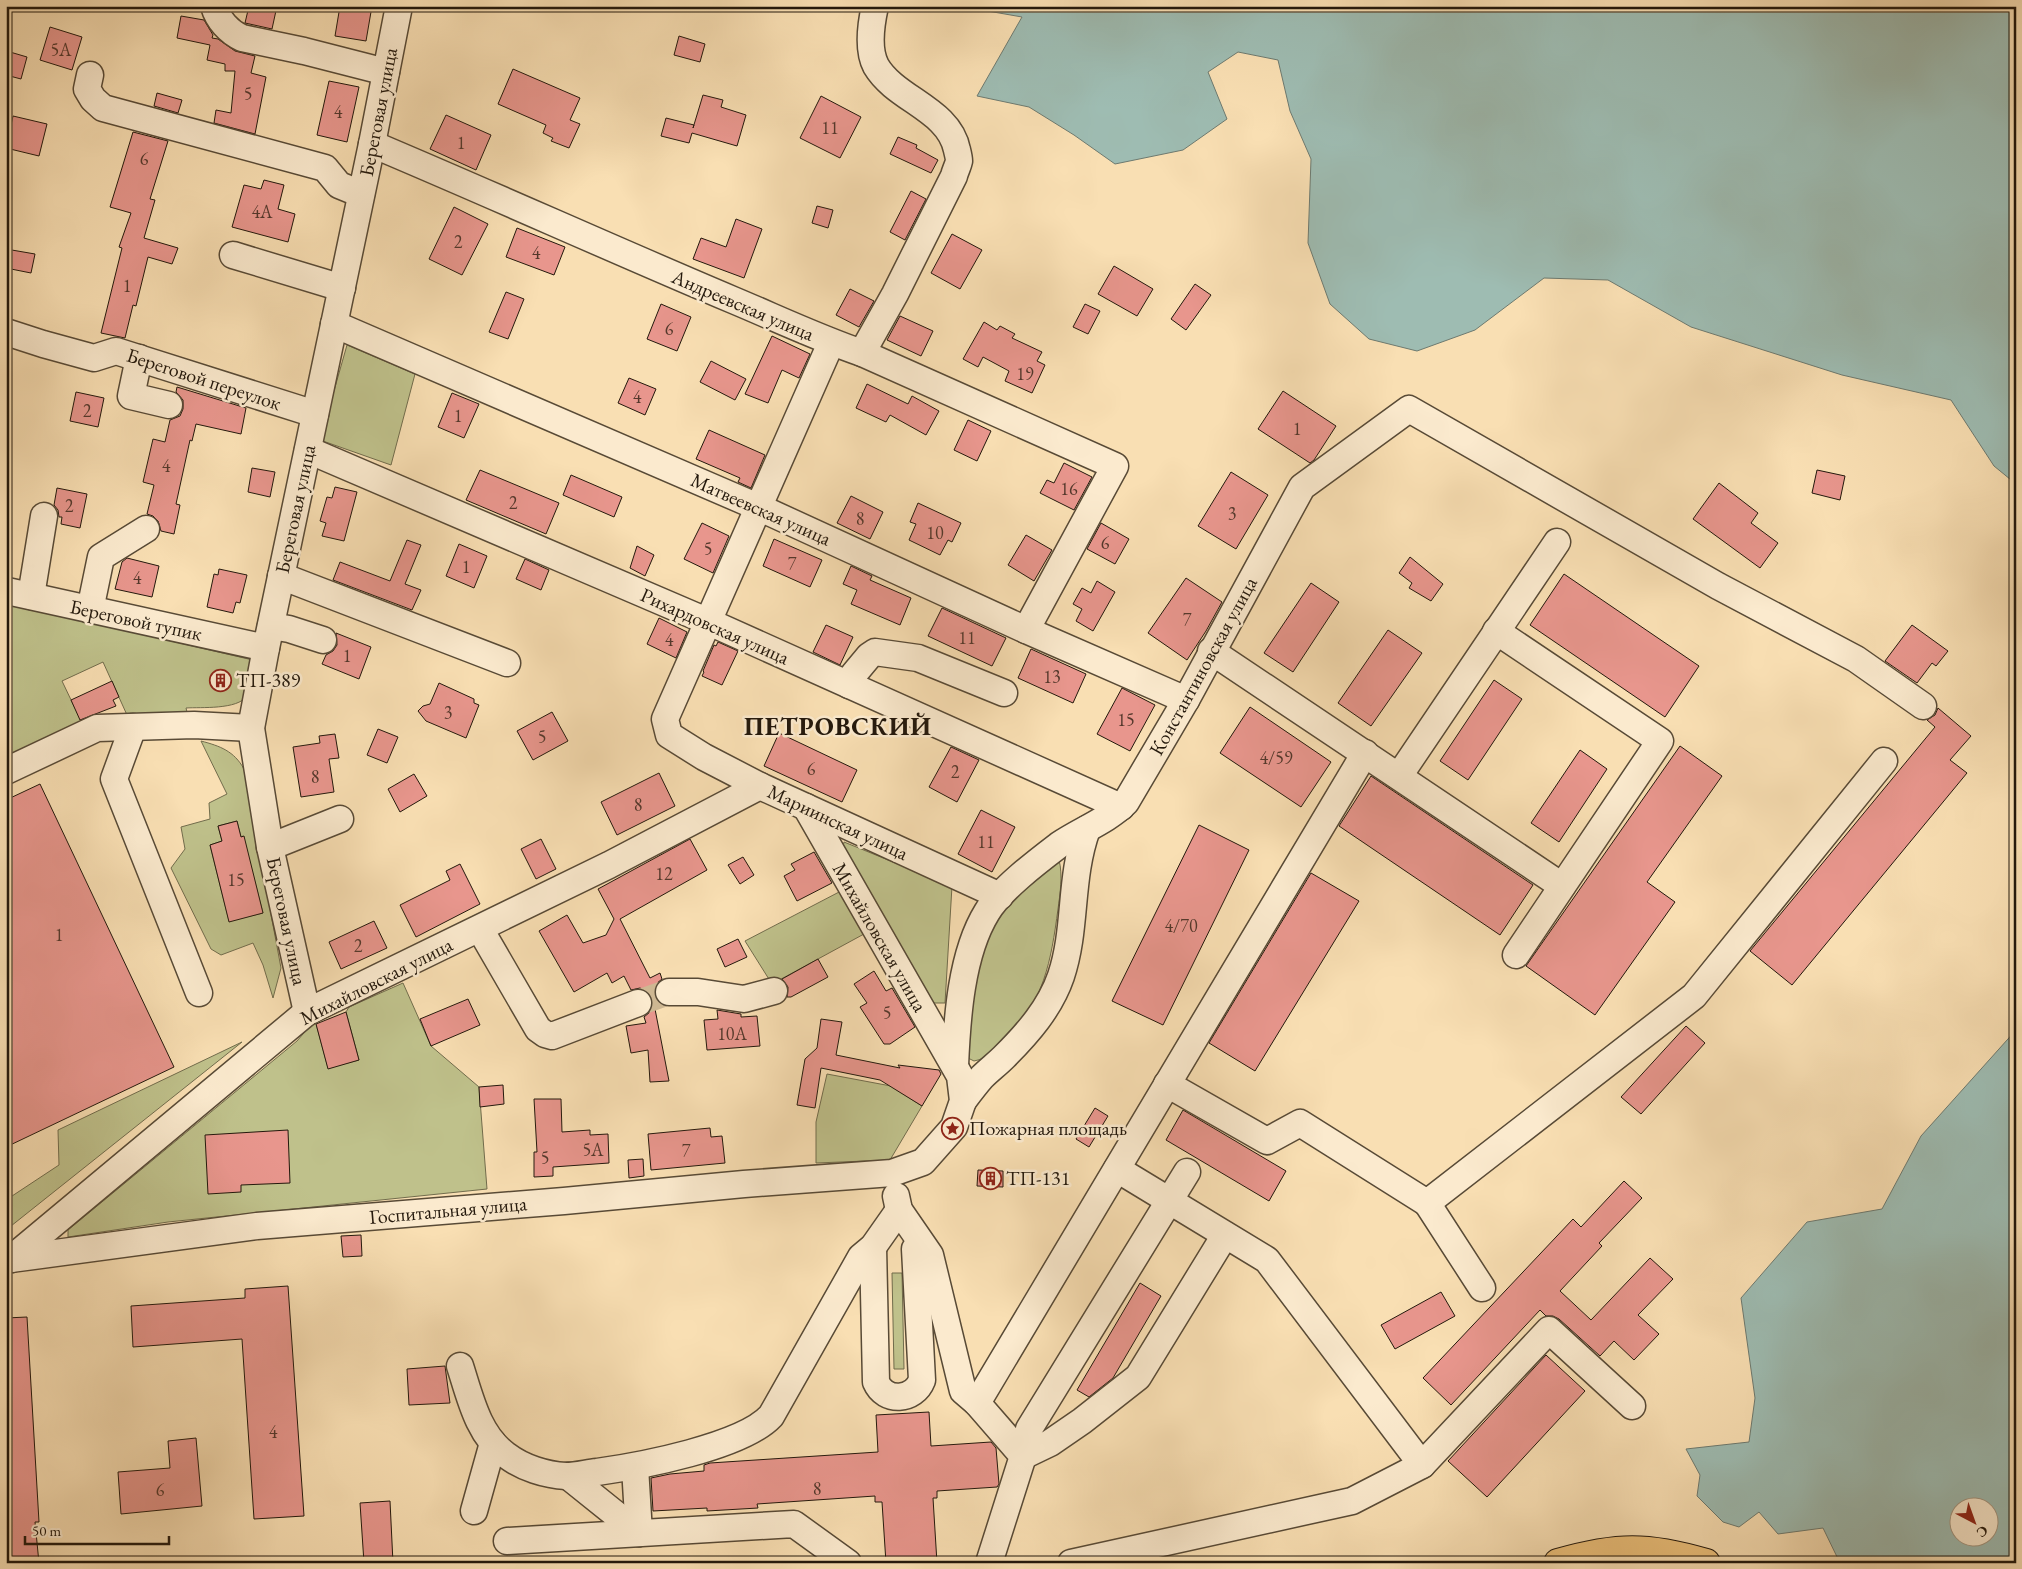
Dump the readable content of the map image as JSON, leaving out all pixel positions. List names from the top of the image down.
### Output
{
  "streets": {
    "street": [
      "Береговая улица",
      "Андреевская улица",
      "Береговой переулок",
      "Матвеевская улица",
      "Береговой тупик",
      "Рихардовская улица",
      "Константиновская улица",
      "Мариинская улица",
      "Михайловская улица",
      "Госпитальная улица"
    ]
  },
  "crossings": [
    ["Береговая улица", "Андреевская улица"],
    ["Береговая улица", "Береговой переулок"],
    ["Береговая улица", "Матвеевская улица"],
    ["Береговая улица", "Береговой тупик"],
    ["Береговая улица", "Рихардовская улица"],
    ["Береговая улица", "Михайловская улица"],
    ["Андреевская улица", "Матвеевская улица"],
    ["Матвеевская улица", "Константиновская улица"],
    ["Рихардовская улица", "Константиновская улица"],
    ["Рихардовская улица", "Мариинская улица"],
    ["Константиновская улица", "Мариинская улица"],
    ["Константиновская улица", "Михайловская улица"],
    ["Мариинская улица", "Михайловская улица"],
    ["Михайловская улица", "Госпитальная улица"]
  ],
  "districts": ["ПЕТРОВСКИЙ"],
  "places": {
    "building": ["ТП-389", "ТП-131"],
    "place": ["Пожарная площадь"]
  },
  "house_numbers": [
    "5А",
    "5",
    "4",
    "11",
    "1",
    "6",
    "4А",
    "2",
    "4",
    "1",
    "6",
    "19",
    "4",
    "2",
    "1",
    "1",
    "4",
    "16",
    "2",
    "2",
    "3",
    "8",
    "10",
    "6",
    "5",
    "7",
    "1",
    "4",
    "7",
    "11",
    "4",
    "1",
    "13",
    "3",
    "15",
    "5",
    "4/59",
    "6",
    "2",
    "8",
    "8",
    "11",
    "12",
    "15",
    "4/70",
    "1",
    "2",
    "5",
    "10А",
    "5А",
    "7",
    "5",
    "4",
    "8",
    "6"
  ],
  "scale_bar": "50 m",
  "north": "bottom right"
}
